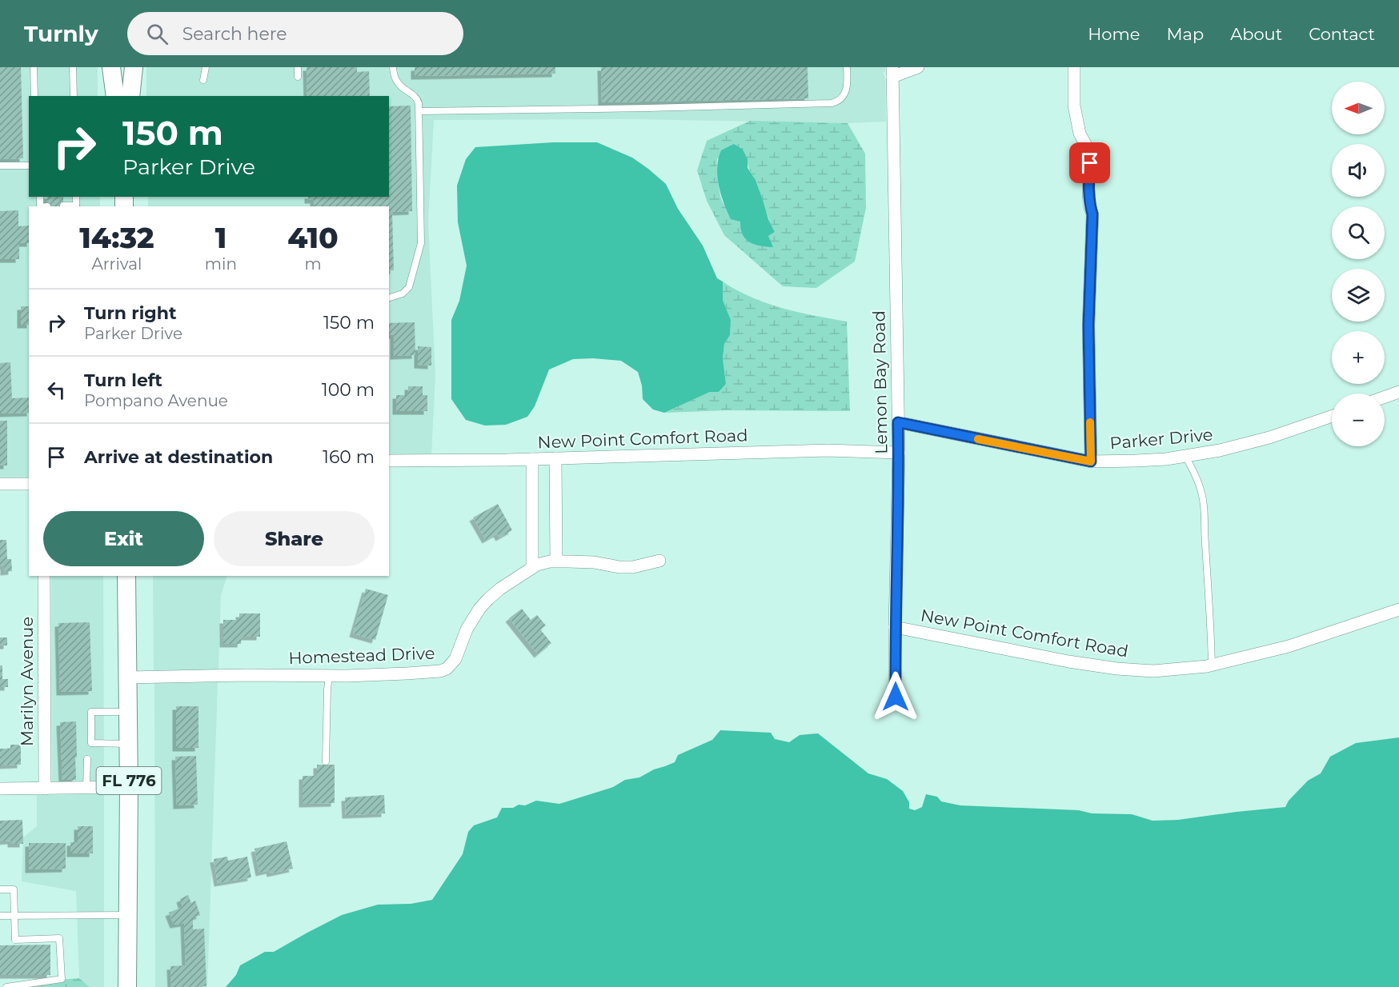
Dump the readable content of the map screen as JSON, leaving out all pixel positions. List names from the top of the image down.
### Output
{
  "streets": {
    "main road": ["FL 776"],
    "street": [
      "Lemon Bay Road",
      "New Point Comfort Road",
      "Parker Drive",
      "Homestead Drive",
      "Marilyn Avenue"
    ]
  },
  "crossings": [
    ["Lemon Bay Road", "New Point Comfort Road"],
    ["Lemon Bay Road", "Parker Drive"],
    ["Homestead Drive", "FL 776"]
  ],
  "north": "left",
  "page": {
    "header": "Turnly",
    "search": "Search here",
    "nav": [
      "Home",
      "Map",
      "About",
      "Contact"
    ],
    "map_buttons": ["+", "−"],
    "turn": ["150 m", "Parker Drive"],
    "eta": [
      "14:32",
      "Arrival",
      "1",
      "min",
      "410",
      "m"
    ],
    "list": [
      {
        "name": "Turn right",
        "note": "Parker Drive",
        "value": "150 m"
      },
      {
        "name": "Turn left",
        "note": "Pompano Avenue",
        "value": "100 m"
      },
      {
        "name": "Arrive at destination",
        "value": "160 m"
      }
    ],
    "buttons": ["Exit", "Share"]
  }
}
